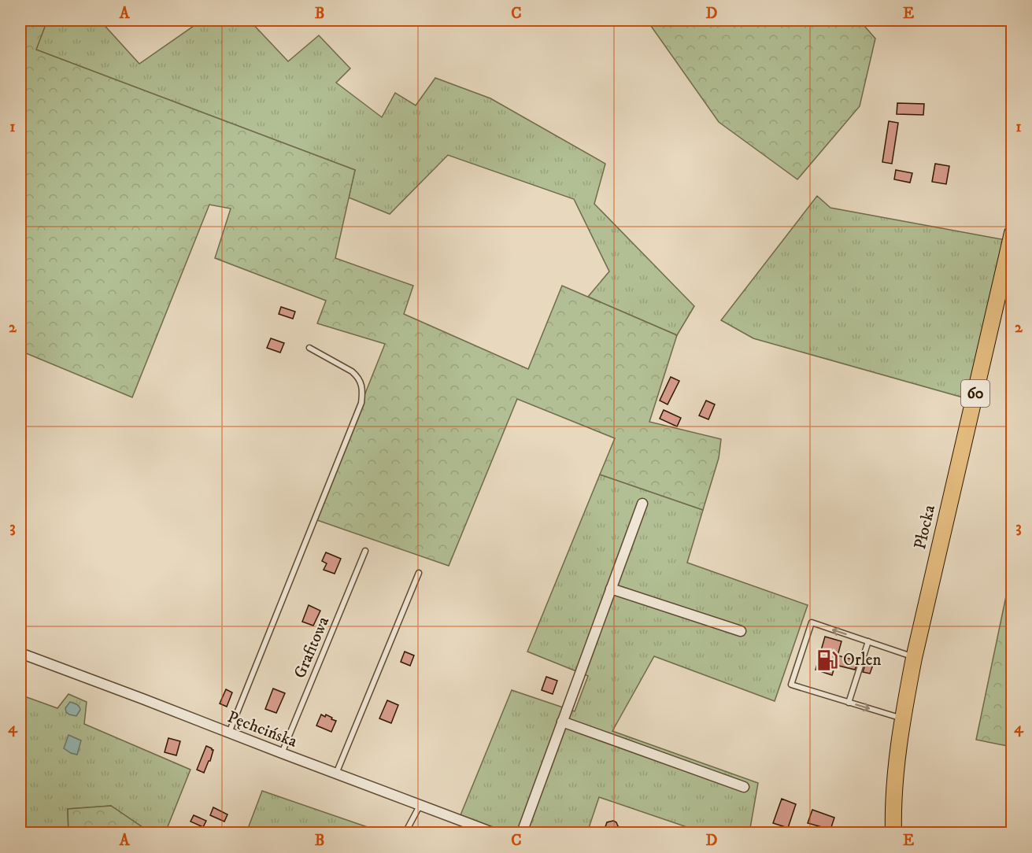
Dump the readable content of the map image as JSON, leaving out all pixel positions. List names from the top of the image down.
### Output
{
  "streets": {
    "main road": ["60", "Płocka"],
    "street": ["Pęchcińska"],
    "lane": ["Grafitowa"]
  },
  "crossings": [
    ["Grafitowa", "Pęchcińska"]
  ],
  "places": {
    "fuel station": ["Orlen"]
  },
  "grid": {
    "columns": [
      "A",
      "B",
      "C",
      "D",
      "E"
    ],
    "rows": [
      "1",
      "2",
      "3",
      "4"
    ]
  }
}
